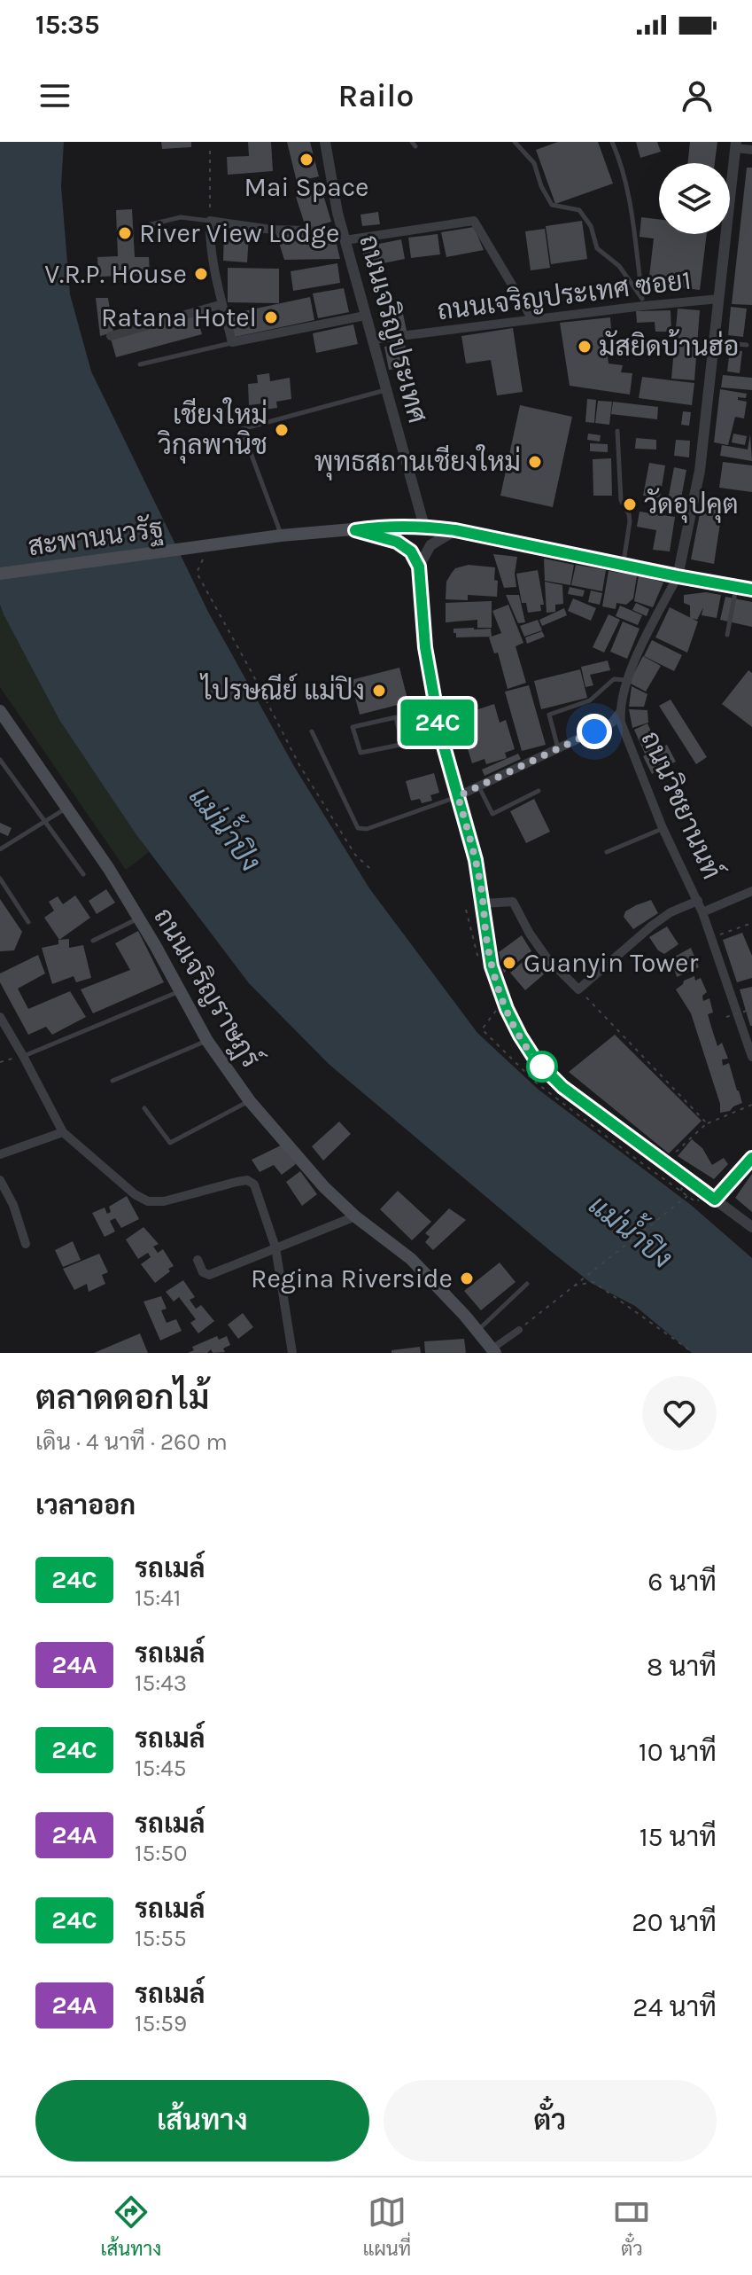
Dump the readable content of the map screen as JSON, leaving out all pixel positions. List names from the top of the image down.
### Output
{
  "streets": {
    "main road": ["สะพานนวรัฐ", "ถนนเจริญราษฎร์"],
    "street": ["ถนนเจริญประเทศ ซอย1", "ถนนเจริญประเทศ", "ถนนวิชยานนท์"]
  },
  "crossings": [
    ["ถนนเจริญประเทศ ซอย1", "ถนนเจริญประเทศ"],
    ["ถนนเจริญประเทศ", "สะพานนวรัฐ"],
    ["สะพานนวรัฐ", "ถนนวิชยานนท์"]
  ],
  "water": ["แม่น้ำปิง"],
  "places": [
    "Mai Space",
    "River View Lodge",
    "V.R.P. House",
    "Ratana Hotel",
    "มัสยิดบ้านฮ่อ",
    "เชียงใหม่ วิกุลพานิช",
    "พุทธสถานเชียงใหม่",
    "วัดอุปคุต",
    "ไปรษณีย์ แม่ปิง",
    "Guanyin Tower",
    "Regina Riverside"
  ],
  "lines": ["bus line 24C"],
  "page": {
    "status": "15:35",
    "header": "Railo",
    "on_map": "24C",
    "heading": [
      ["ตลาดดอกไม้", "เดิน · 4 นาที · 260 m"],
      "เวลาออก"
    ],
    "list": [
      {
        "mark": "24C",
        "name": "รถเมล์",
        "note": "15:41",
        "value": "6 นาที"
      },
      {
        "mark": "24A",
        "name": "รถเมล์",
        "note": "15:43",
        "value": "8 นาที"
      },
      {
        "mark": "24C",
        "name": "รถเมล์",
        "note": "15:45",
        "value": "10 นาที"
      },
      {
        "mark": "24A",
        "name": "รถเมล์",
        "note": "15:50",
        "value": "15 นาที"
      },
      {
        "mark": "24C",
        "name": "รถเมล์",
        "note": "15:55",
        "value": "20 นาที"
      },
      {
        "mark": "24A",
        "name": "รถเมล์",
        "note": "15:59",
        "value": "24 นาที"
      }
    ],
    "buttons": ["เส้นทาง", "ตั๋ว"],
    "tabs": ["เส้นทาง", "แผนที่", "ตั๋ว"]
  }
}
